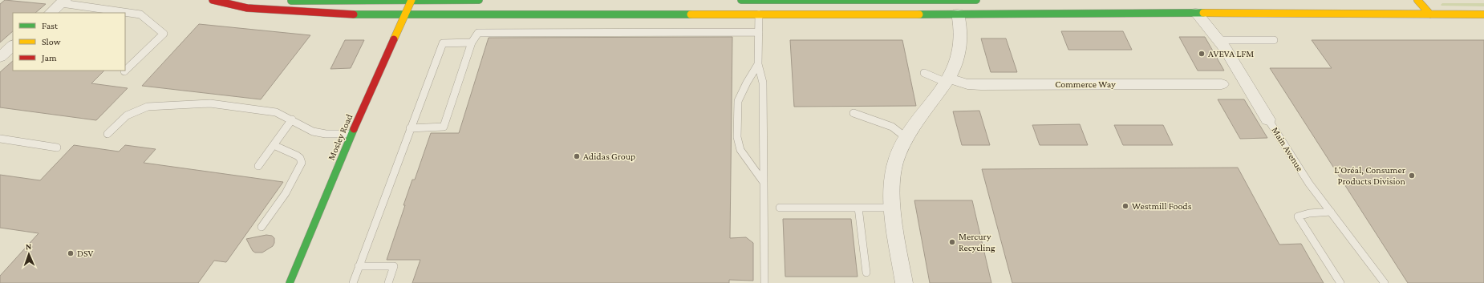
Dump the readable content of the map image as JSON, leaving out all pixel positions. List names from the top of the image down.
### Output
{
  "streets": {
    "street": ["Commerce Way", "Mosley Road", "Main Avenue"]
  },
  "places": [
    "AVEVA LFM",
    "Adidas Group",
    "L’Oréal, Consumer Products Division",
    "Westmill Foods",
    "Mercury Recycling",
    "DSV"
  ],
  "legend": ["Fast", "Slow", "Jam"],
  "north": "top"
}
